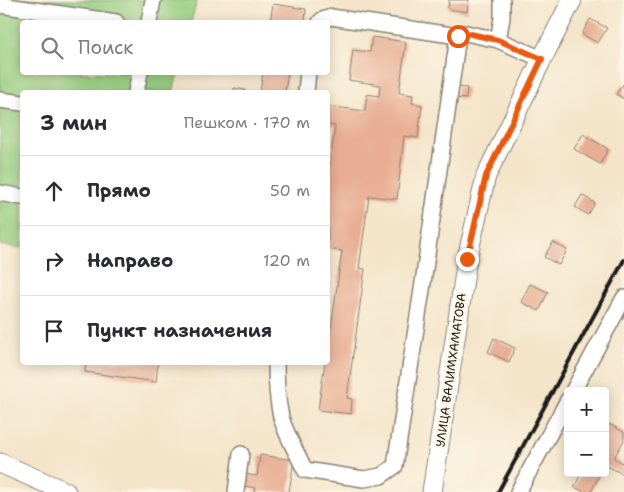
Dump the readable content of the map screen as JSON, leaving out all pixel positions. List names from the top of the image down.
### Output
{
  "streets": {
    "main road": ["УЛИЦА ВАЛИМХАМАТОВА"]
  },
  "page": {
    "search": "Поиск",
    "heading": ["3 мин", "Пешком · 170 m"],
    "list": [
      ["Прямо", "50 m"],
      ["Направо", "120 m"],
      "Пункт назначения"
    ],
    "map_buttons": ["+", "−"]
  }
}
